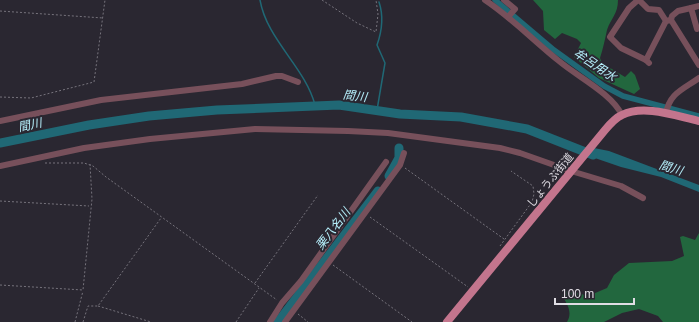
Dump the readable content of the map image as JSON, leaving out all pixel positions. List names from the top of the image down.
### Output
{
  "streets": {
    "main road": ["しょうぶ街道"]
  },
  "water": ["牟呂用水", "間川", "栗八名川"],
  "scale_bar": "100 m"
}
